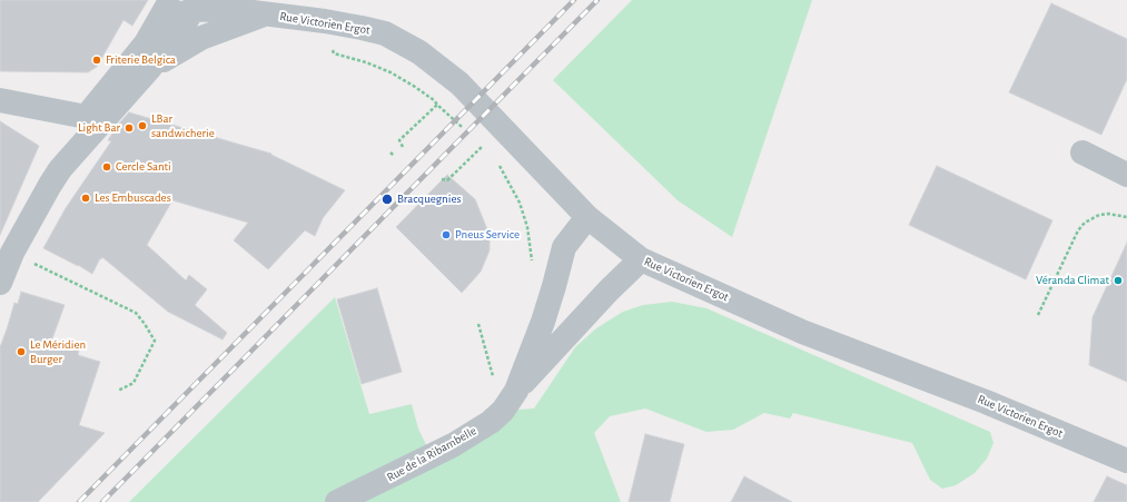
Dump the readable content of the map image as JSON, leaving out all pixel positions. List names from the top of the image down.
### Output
{
  "streets": {
    "street": ["Rue Victorien Ergot", "Rue de la Ribambelle"]
  },
  "crossings": [
    ["Rue Victorien Ergot", "Rue de la Ribambelle"]
  ],
  "places": [
    "Friterie Belgica",
    "LBar sandwicherie",
    "Light Bar",
    "Cercle Santi",
    "Les Embuscades",
    "Bracquegnies",
    "Pneus Service",
    "Véranda Climat",
    "Le Méridien Burger"
  ]
}
